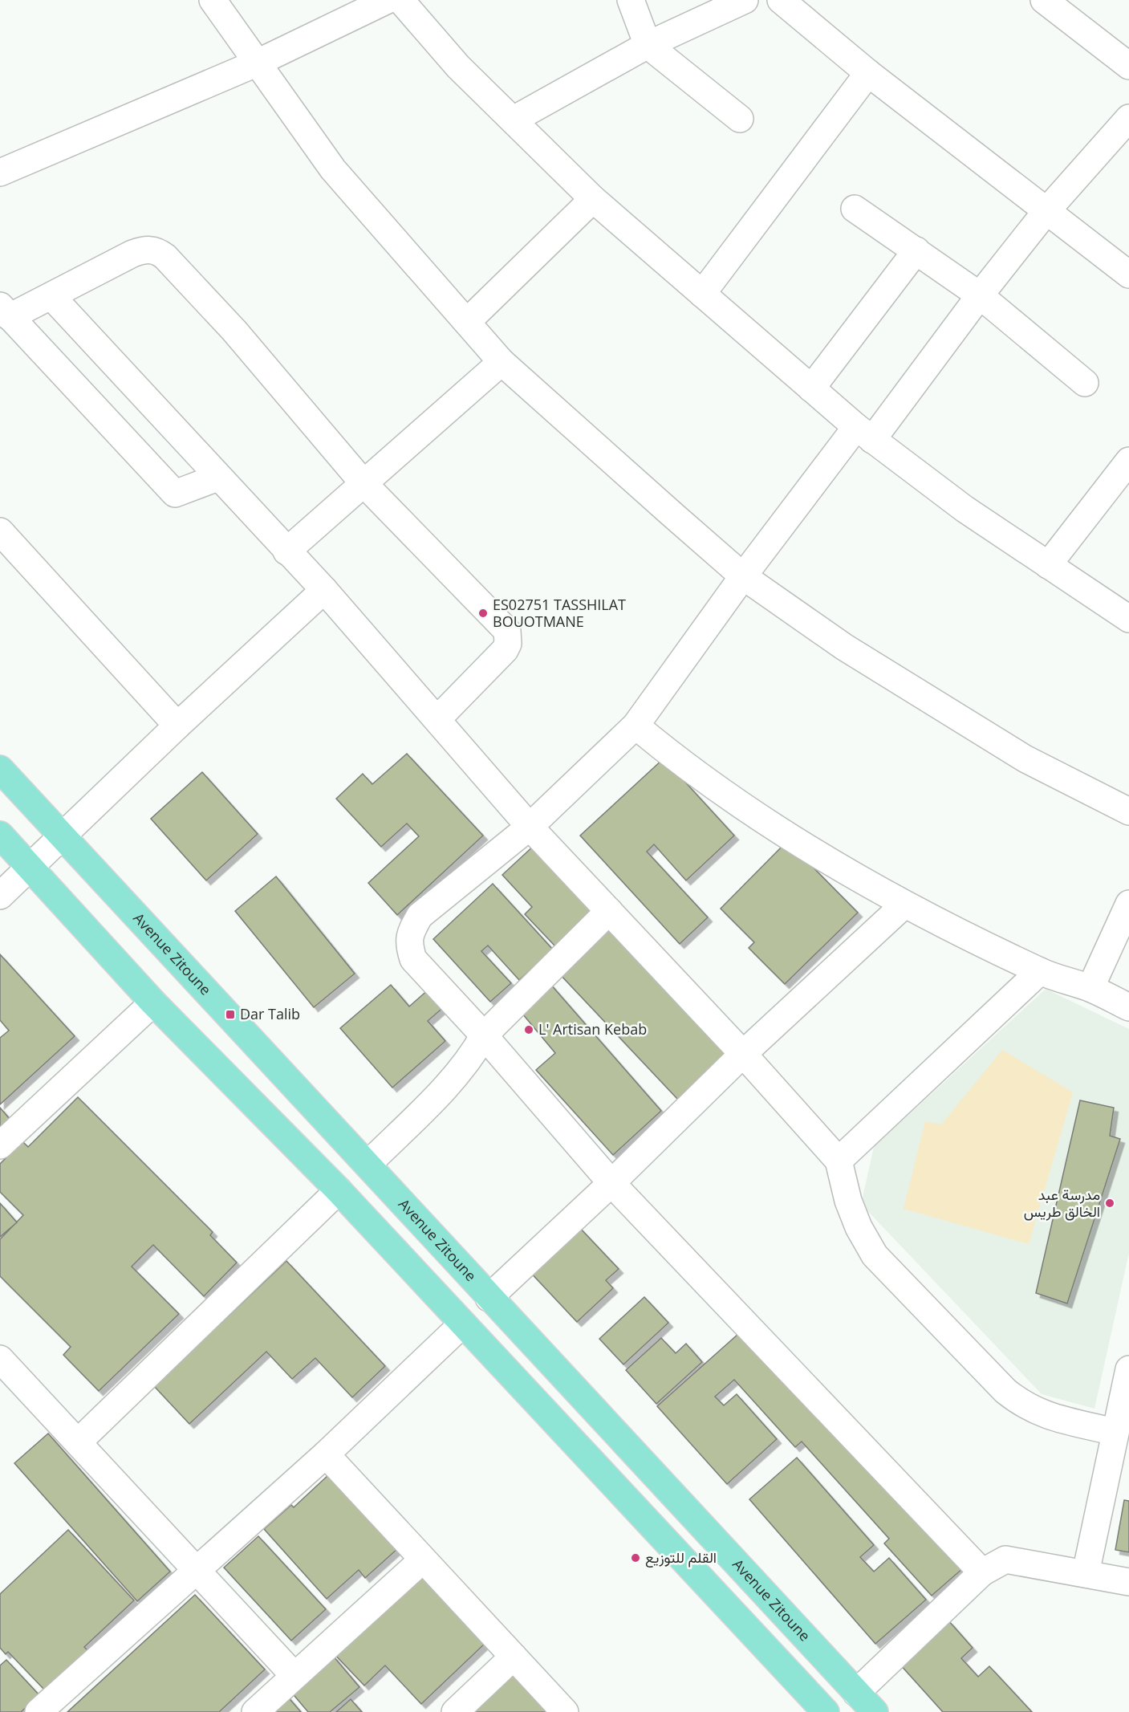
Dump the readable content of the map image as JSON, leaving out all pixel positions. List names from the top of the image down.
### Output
{
  "streets": {
    "main road": ["Avenue Zitoune"]
  },
  "places": {
    "other": [
      "ES02751 TASSHILAT BOUOTMANE",
      "L' Artisan Kebab",
      "مدرسة عبد الخالق طريس",
      "القلم للتوزيع"
    ],
    "transit": ["Dar Talib"]
  }
}
